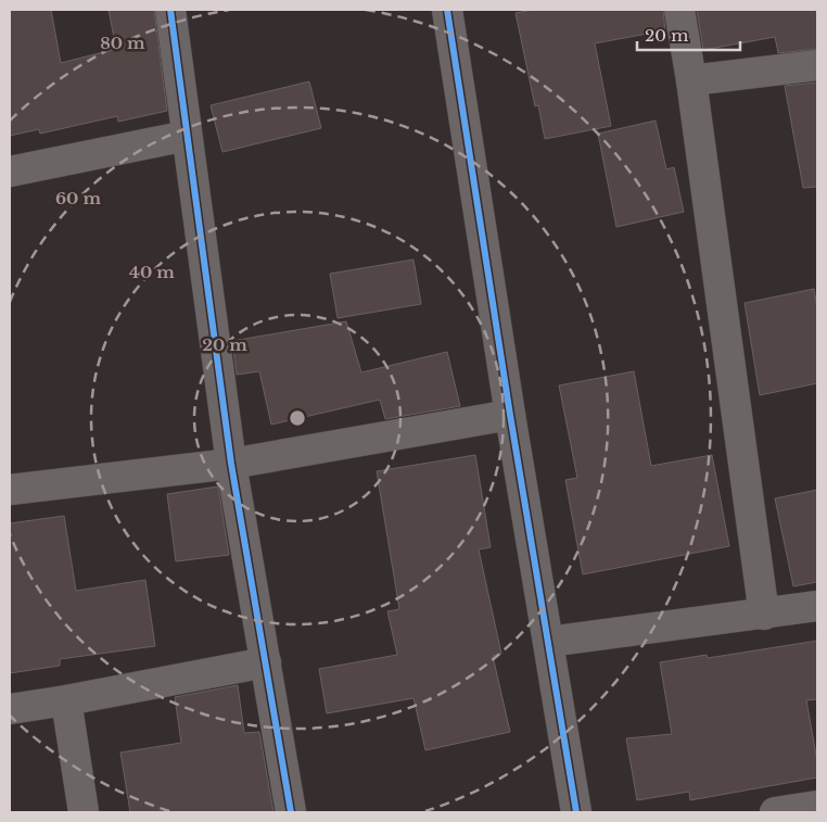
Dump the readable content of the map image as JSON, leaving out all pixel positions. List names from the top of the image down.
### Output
{
  "scale_bar": "20 m",
  "rings": [
    "80 m",
    "60 m",
    "40 m",
    "20 m"
  ]
}
